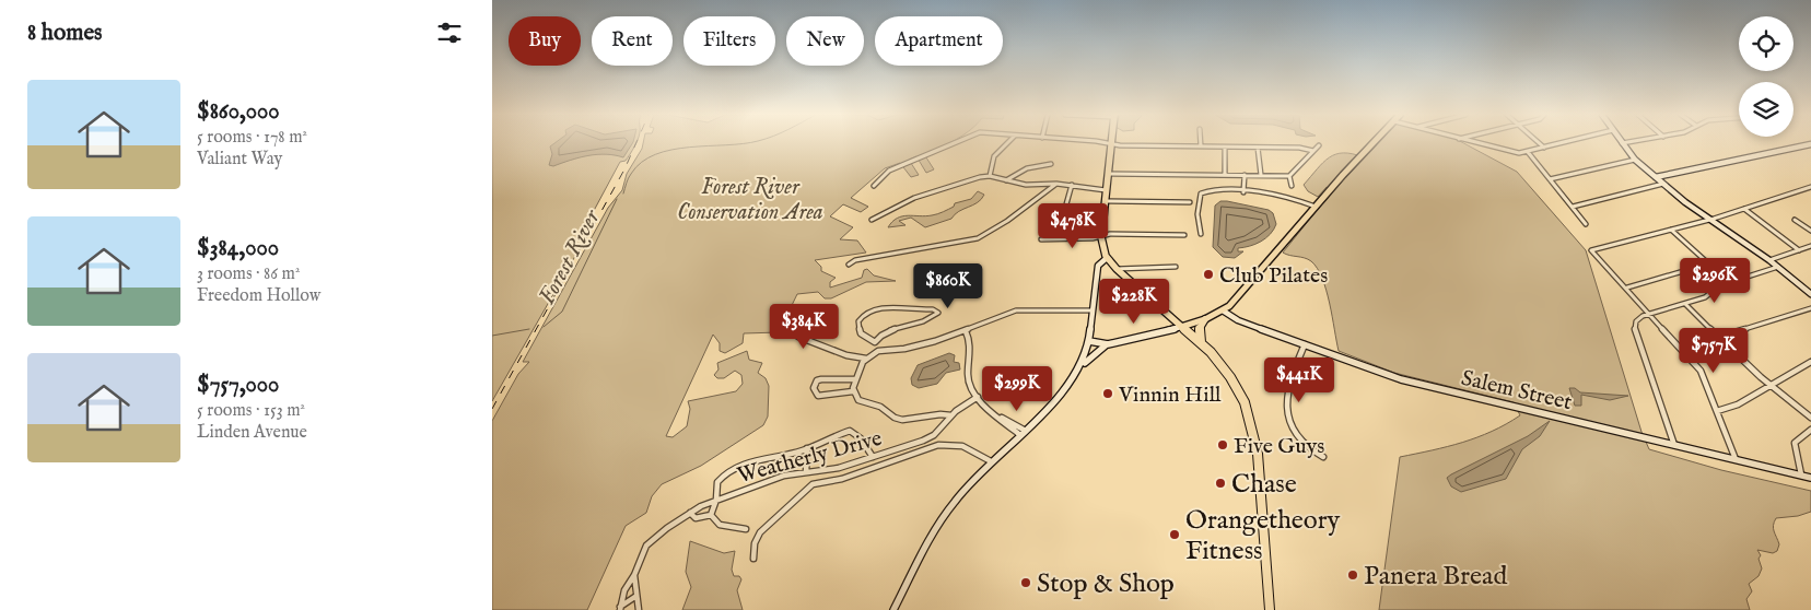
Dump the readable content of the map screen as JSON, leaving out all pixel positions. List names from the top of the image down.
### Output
{
  "streets": {
    "main road": ["Salem Street"],
    "street": ["Weatherly Drive"]
  },
  "water": ["Forest River"],
  "parks": ["Forest River Conservation Area"],
  "places": [
    "Club Pilates",
    "Vinnin Hill",
    "Five Guys",
    "Chase",
    "Orangetheory Fitness",
    "Panera Bread",
    "Stop & Shop"
  ],
  "page": {
    "heading": "8 homes",
    "chip": [
      "Buy",
      "Rent",
      "Filters",
      "New",
      "Apartment"
    ],
    "list": [
      {
        "name": "$860,000",
        "note": "5 rooms · 178 m² · Valiant Way"
      },
      {
        "name": "$384,000",
        "note": "3 rooms · 86 m² · Freedom Hollow"
      },
      {
        "name": "$757,000",
        "note": "5 rooms · 153 m² · Linden Avenue"
      }
    ],
    "price": [
      "$478K",
      "$296K",
      "$860K",
      "$228K",
      "$384K",
      "$757K",
      "$441K",
      "$299K"
    ]
  }
}
